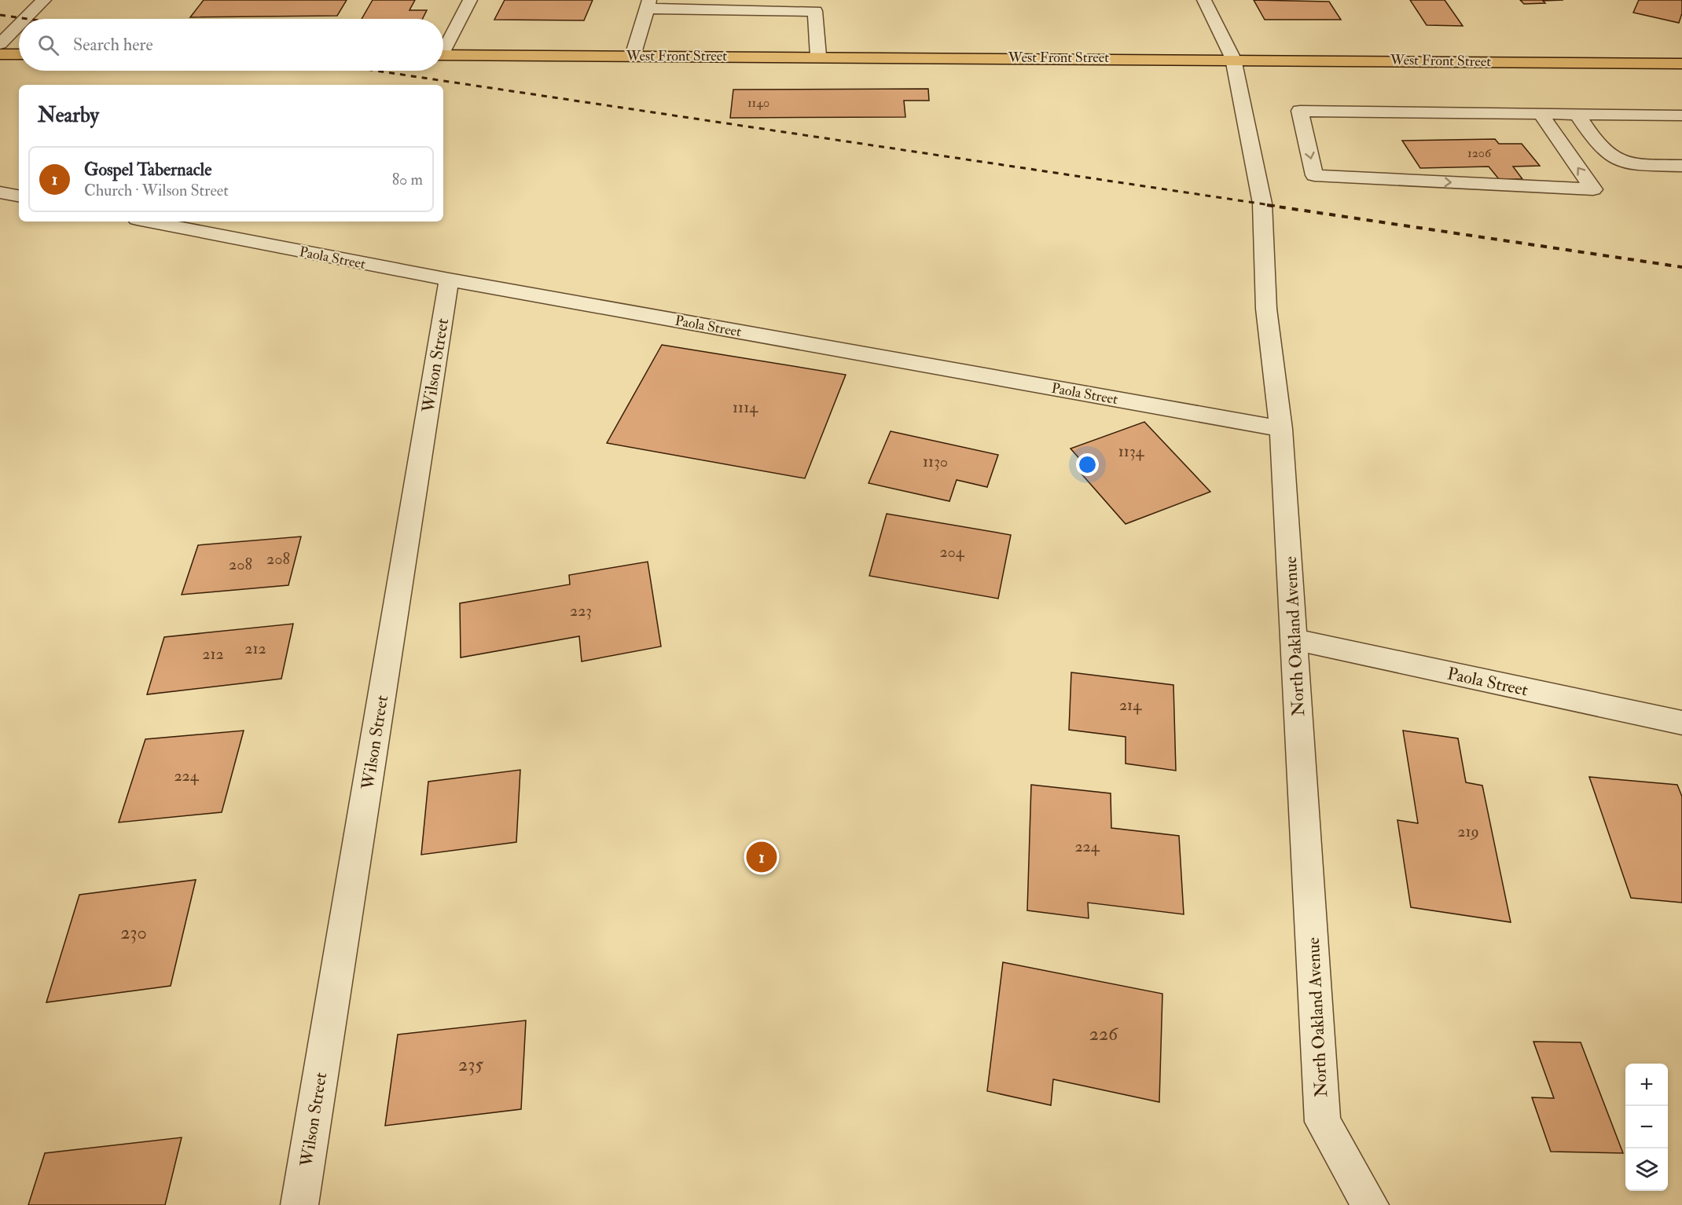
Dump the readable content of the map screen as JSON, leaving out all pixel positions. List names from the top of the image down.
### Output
{
  "streets": {
    "main road": ["West Front Street"],
    "street": ["Paola Street", "Wilson Street", "North Oakland Avenue"]
  },
  "crossings": [
    ["West Front Street", "North Oakland Avenue"],
    ["Paola Street", "Wilson Street"],
    ["Paola Street", "North Oakland Avenue"]
  ],
  "house_numbers": [
    "1140",
    "1206",
    "1114",
    "1134",
    "1130",
    "204",
    "208",
    "208",
    "223",
    "212",
    "212",
    "214",
    "224",
    "219",
    "224",
    "230",
    "226",
    "235"
  ],
  "page": {
    "search": "Search here",
    "heading": "Nearby",
    "list": [
      {
        "mark": "1",
        "name": "Gospel Tabernacle",
        "note": "Church · Wilson Street",
        "value": "80 m"
      }
    ],
    "pins": "1",
    "map_buttons": ["+", "−"]
  }
}
